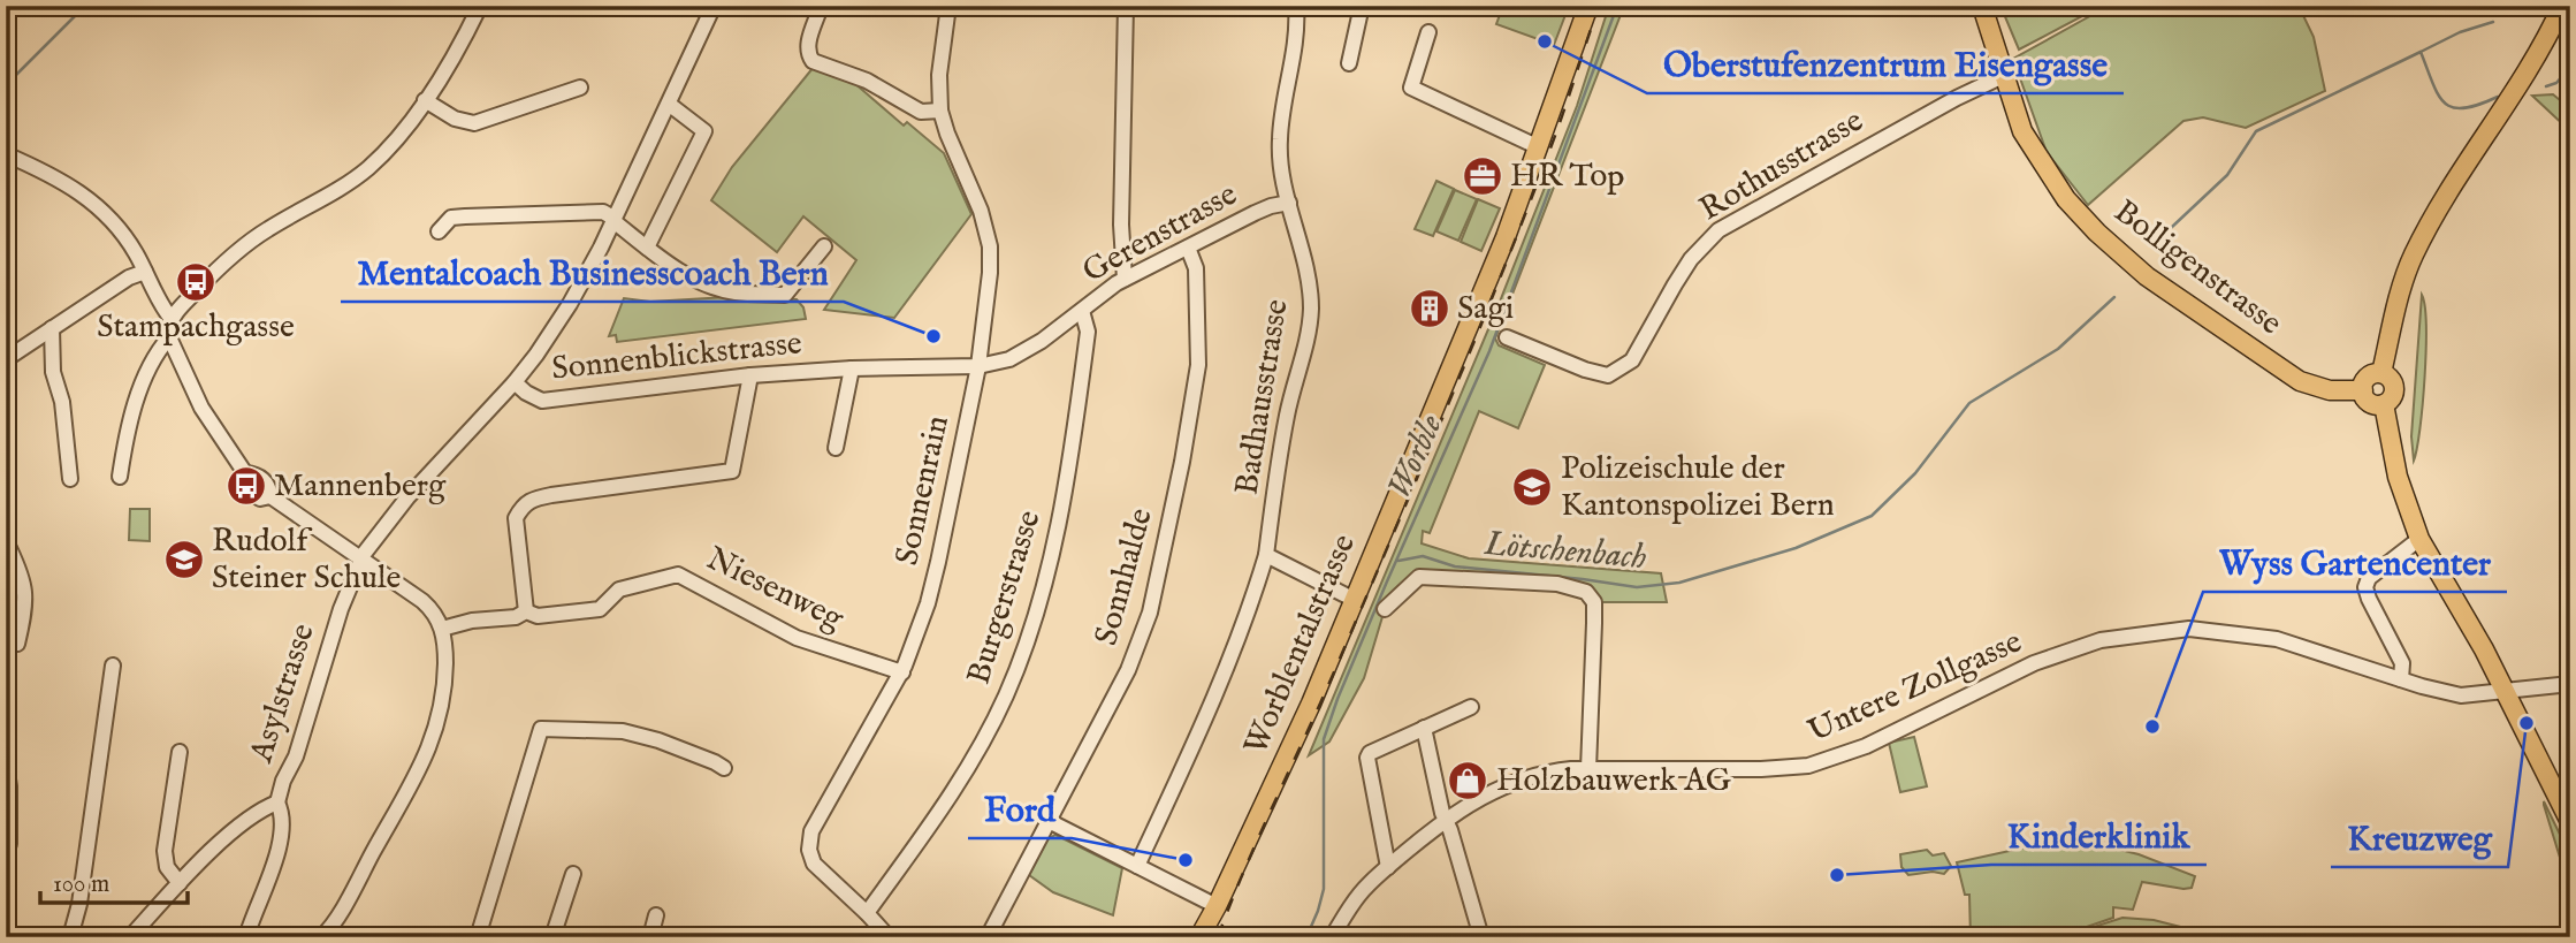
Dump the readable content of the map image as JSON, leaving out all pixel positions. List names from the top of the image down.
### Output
{
  "streets": {
    "main road": ["Bolligenstrasse", "Worblentalstrasse"],
    "street": [
      "Rothusstrasse",
      "Gerenstrasse",
      "Sonnenblickstrasse",
      "Badhausstrasse",
      "Sonnenrain",
      "Sonnhalde",
      "Niesenweg",
      "Burgerstrasse",
      "Untere Zollgasse",
      "Asylstrasse"
    ]
  },
  "crossings": [
    ["Rothusstrasse", "Bolligenstrasse"],
    ["Gerenstrasse", "Sonnenblickstrasse"],
    ["Gerenstrasse", "Badhausstrasse"],
    ["Gerenstrasse", "Sonnenrain"],
    ["Gerenstrasse", "Sonnhalde"],
    ["Gerenstrasse", "Burgerstrasse"],
    ["Sonnenblickstrasse", "Sonnenrain"],
    ["Sonnenblickstrasse", "Asylstrasse"],
    ["Sonnenrain", "Niesenweg"],
    ["Sonnenrain", "Burgerstrasse"]
  ],
  "water": ["Worble", "Lötschenbach"],
  "places": {
    "other": [
      "Oberstufenzentrum Eisengasse",
      "Mentalcoach Businesscoach Bern",
      "Kreuzweg",
      "Wyss Gartencenter",
      "Ford",
      "Kinderklinik"
    ],
    "office": ["HR Top"],
    "bus stop": ["Stampachgasse", "Mannenberg"],
    "building": ["Sagi"],
    "school or university": ["Polizeischule der Kantonspolizei Bern", "Rudolf Steiner Schule"],
    "shop": ["Holzbauwerk AG"]
  },
  "scale_bar": "100 m"
}
